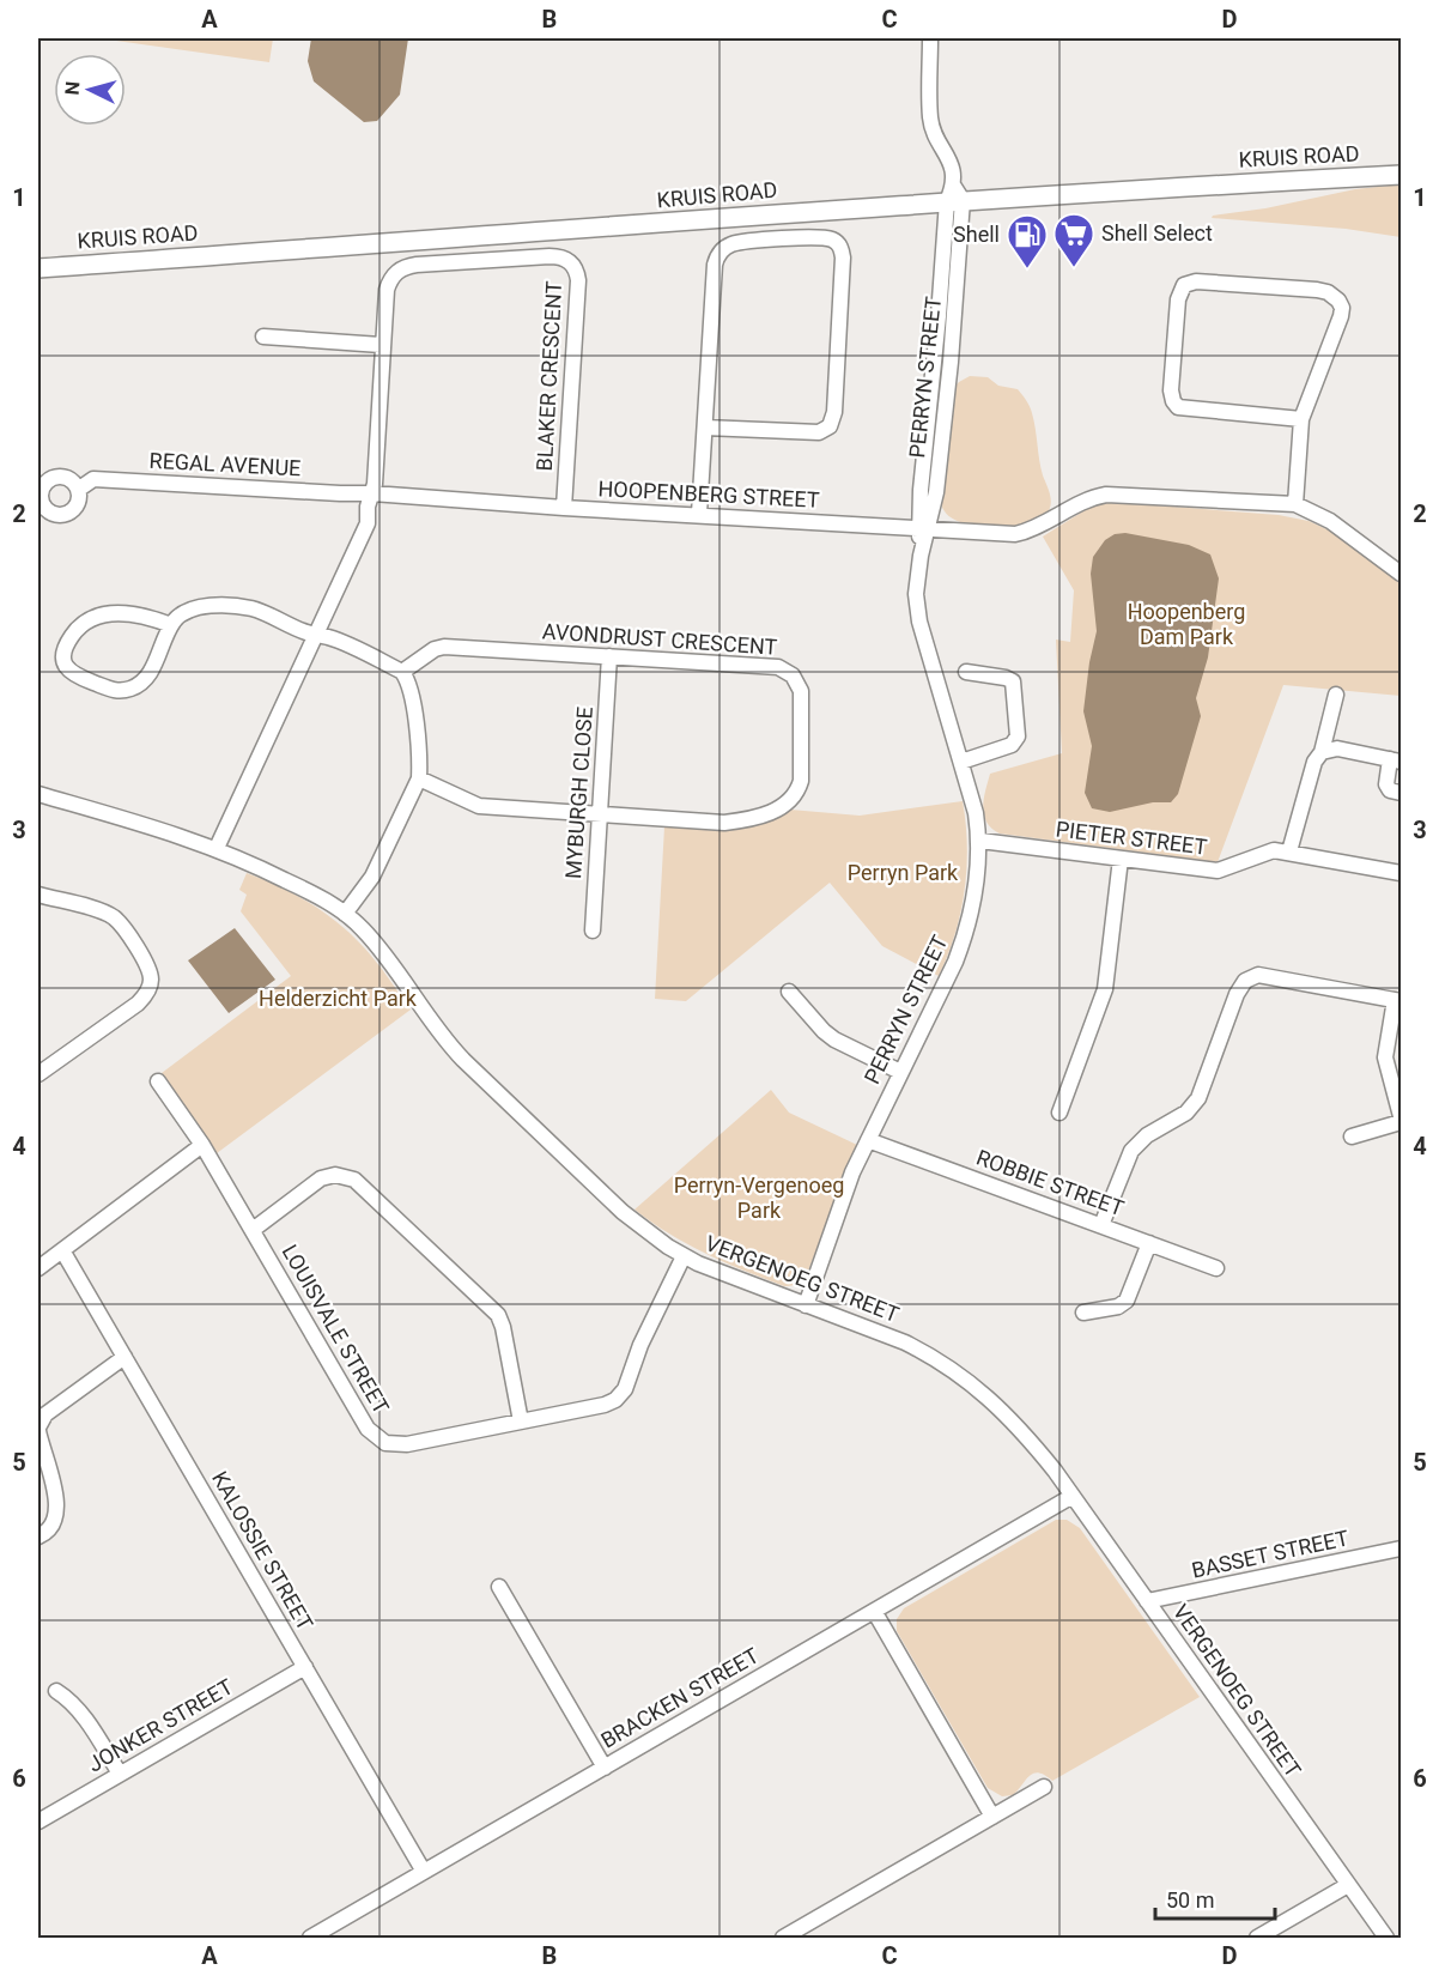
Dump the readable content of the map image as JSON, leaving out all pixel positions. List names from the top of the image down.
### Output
{
  "streets": {
    "street": [
      "KRUIS ROAD",
      "BLAKER CRESCENT",
      "PERRYN STREET",
      "REGAL AVENUE",
      "HOOPENBERG STREET",
      "AVONDRUST CRESCENT",
      "MYBURGH CLOSE",
      "PIETER STREET",
      "ROBBIE STREET",
      "VERGENOEG STREET",
      "LOUISVALE STREET",
      "KALOSSIE STREET",
      "BASSET STREET",
      "BRACKEN STREET",
      "JONKER STREET"
    ]
  },
  "crossings": [
    ["KRUIS ROAD", "PERRYN STREET"],
    ["BLAKER CRESCENT", "REGAL AVENUE"],
    ["BLAKER CRESCENT", "HOOPENBERG STREET"],
    ["PERRYN STREET", "HOOPENBERG STREET"],
    ["PERRYN STREET", "PIETER STREET"],
    ["PERRYN STREET", "ROBBIE STREET"],
    ["PERRYN STREET", "VERGENOEG STREET"],
    ["REGAL AVENUE", "HOOPENBERG STREET"],
    ["AVONDRUST CRESCENT", "MYBURGH CLOSE"],
    ["VERGENOEG STREET", "LOUISVALE STREET"],
    ["VERGENOEG STREET", "BASSET STREET"],
    ["VERGENOEG STREET", "BRACKEN STREET"],
    ["KALOSSIE STREET", "BRACKEN STREET"],
    ["KALOSSIE STREET", "JONKER STREET"]
  ],
  "parks": [
    "Hoopenberg Dam Park",
    "Perryn Park",
    "Helderzicht Park",
    "Perryn-Vergenoeg Park"
  ],
  "places": {
    "supermarket": ["Shell Select"],
    "fuel station": ["Shell"]
  },
  "scale_bar": "50 m",
  "north": "left",
  "grid": {
    "columns": [
      "A",
      "B",
      "C",
      "D"
    ],
    "rows": [
      "1",
      "2",
      "3",
      "4",
      "5",
      "6"
    ]
  }
}
